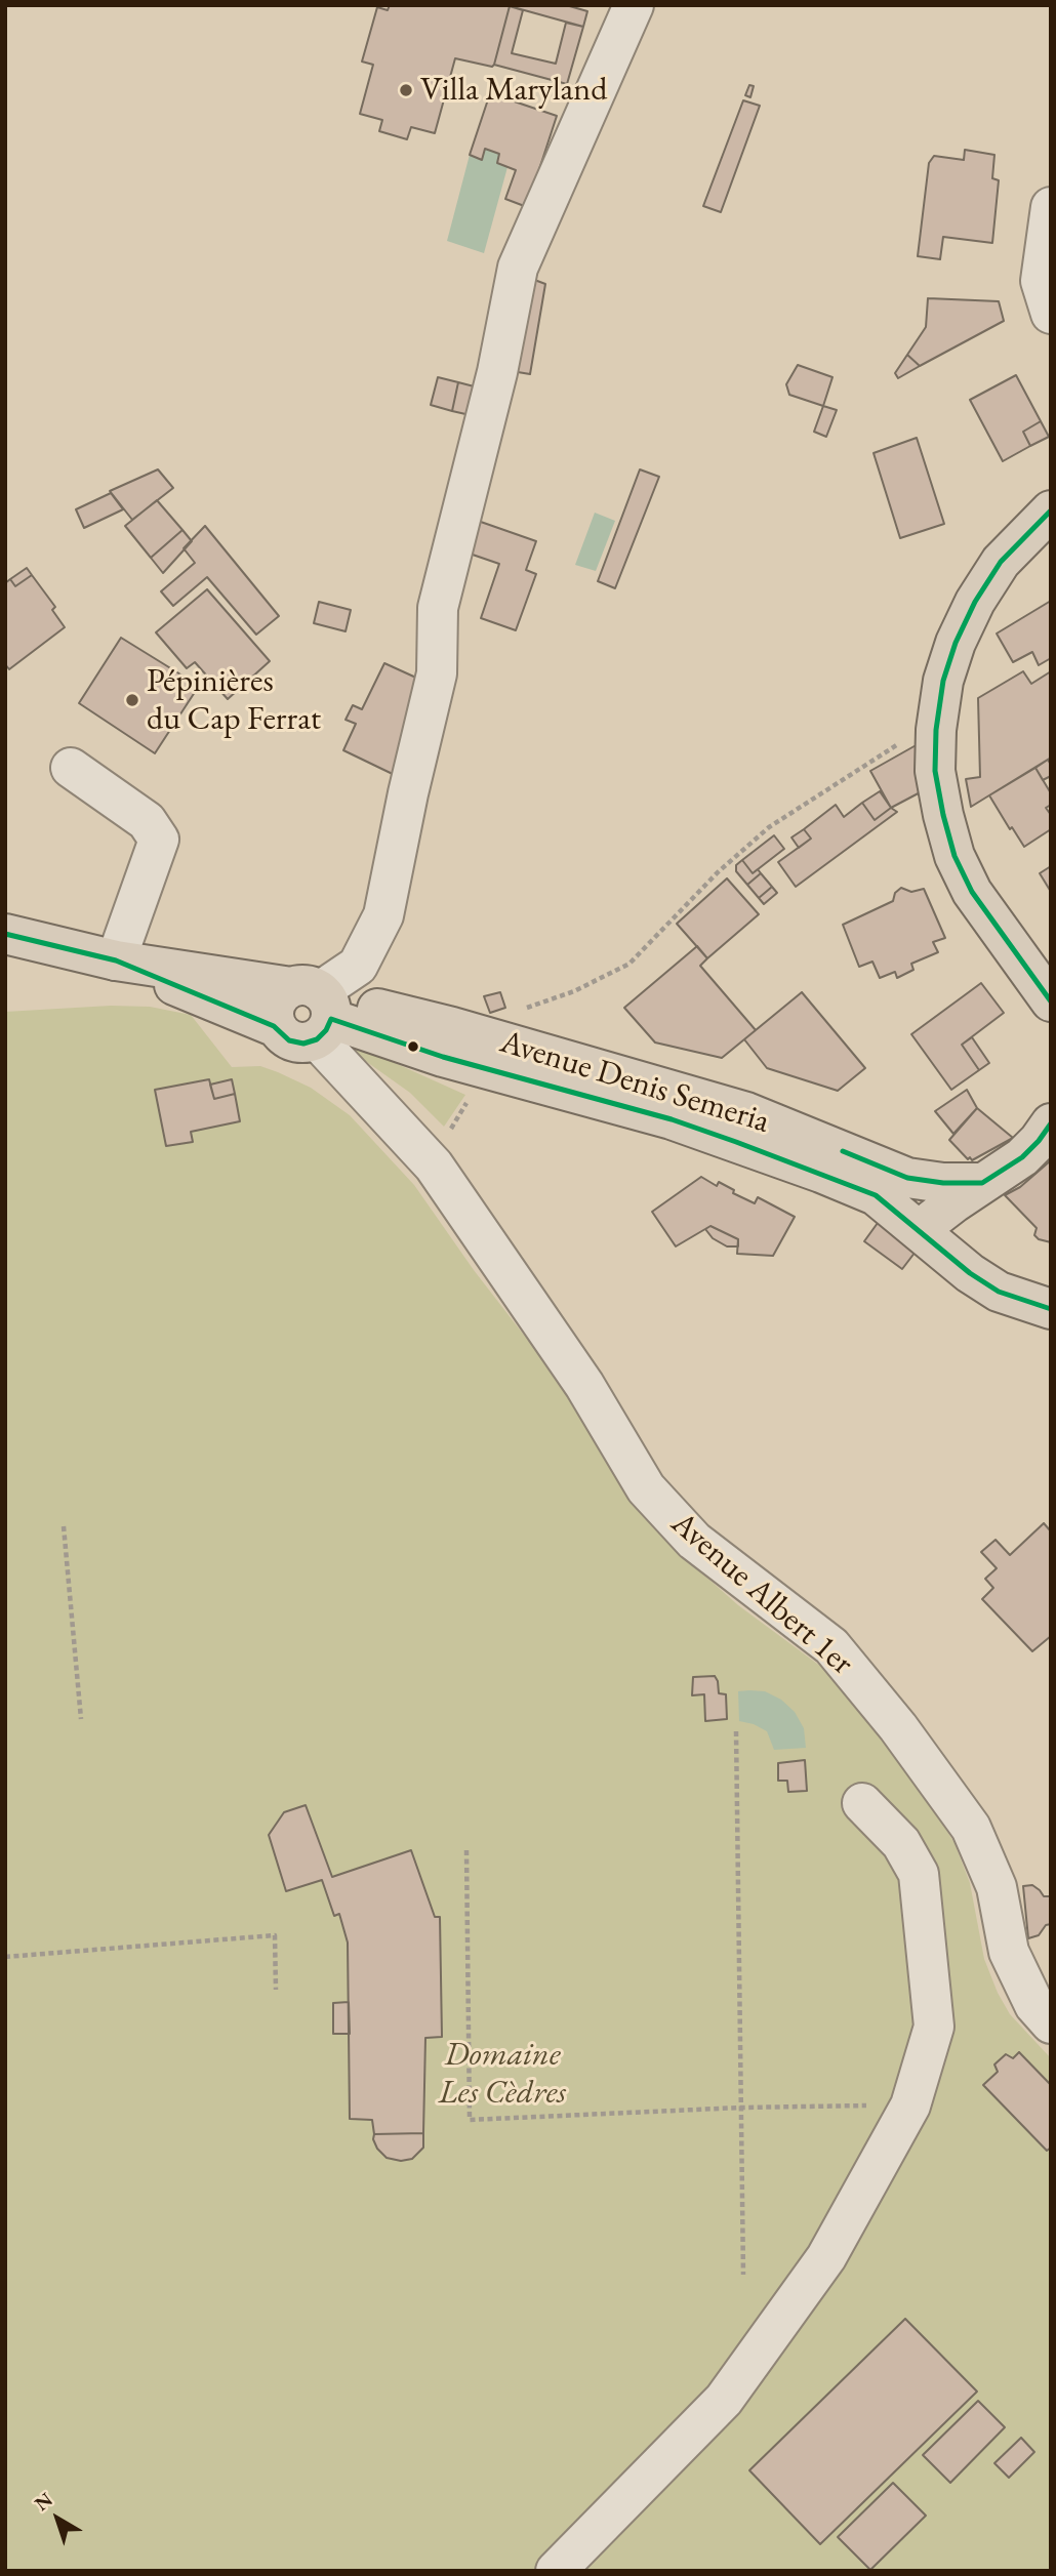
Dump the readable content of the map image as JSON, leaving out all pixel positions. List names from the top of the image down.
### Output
{
  "streets": {
    "main road": ["Avenue Denis Semeria"],
    "street": ["Avenue Albert 1er"]
  },
  "crossings": [
    ["Avenue Denis Semeria", "Avenue Albert 1er"]
  ],
  "parks": ["Domaine Les Cèdres"],
  "places": ["Villa Maryland", "Pépinières du Cap Ferrat"],
  "north": "top left"
}
